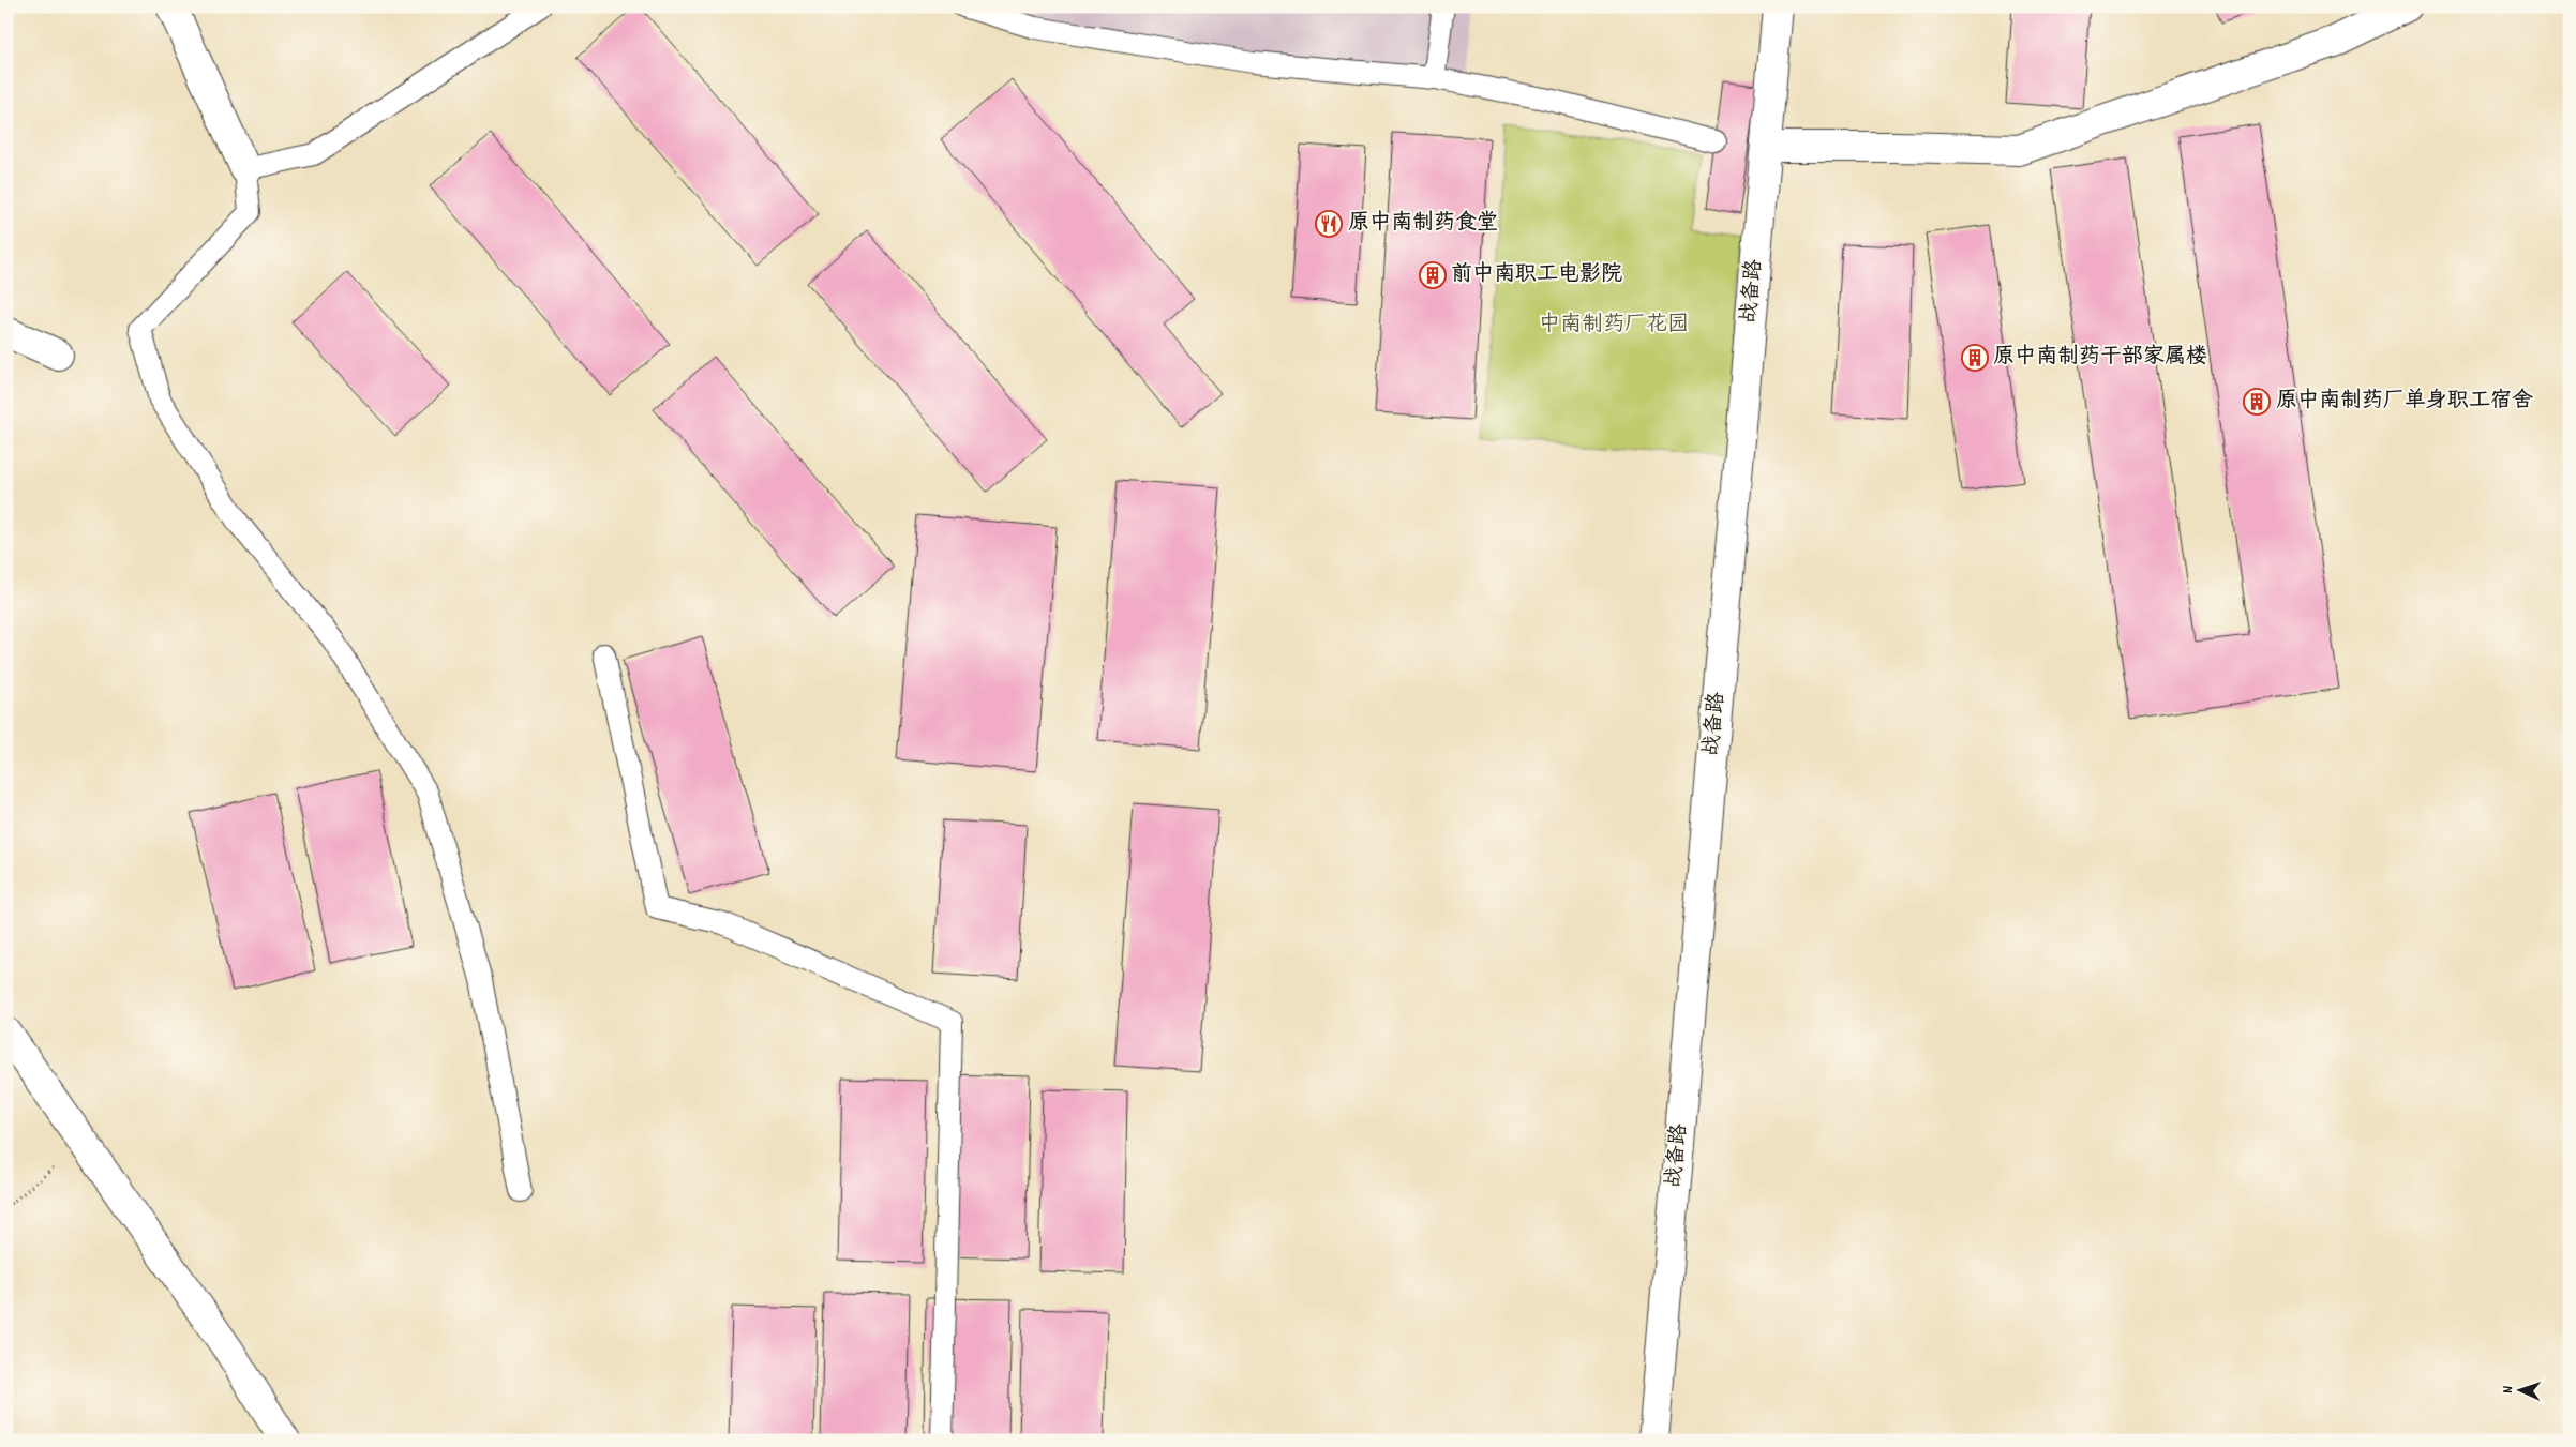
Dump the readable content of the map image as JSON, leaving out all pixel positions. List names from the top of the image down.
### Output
{
  "streets": {
    "street": ["战备路"]
  },
  "parks": ["中南制药厂花园"],
  "places": {
    "restaurant": ["原中南制药食堂"],
    "building": ["前中南职工电影院", "原中南制药干部家属楼", "原中南制药厂单身职工宿舍"]
  },
  "north": "left"
}
